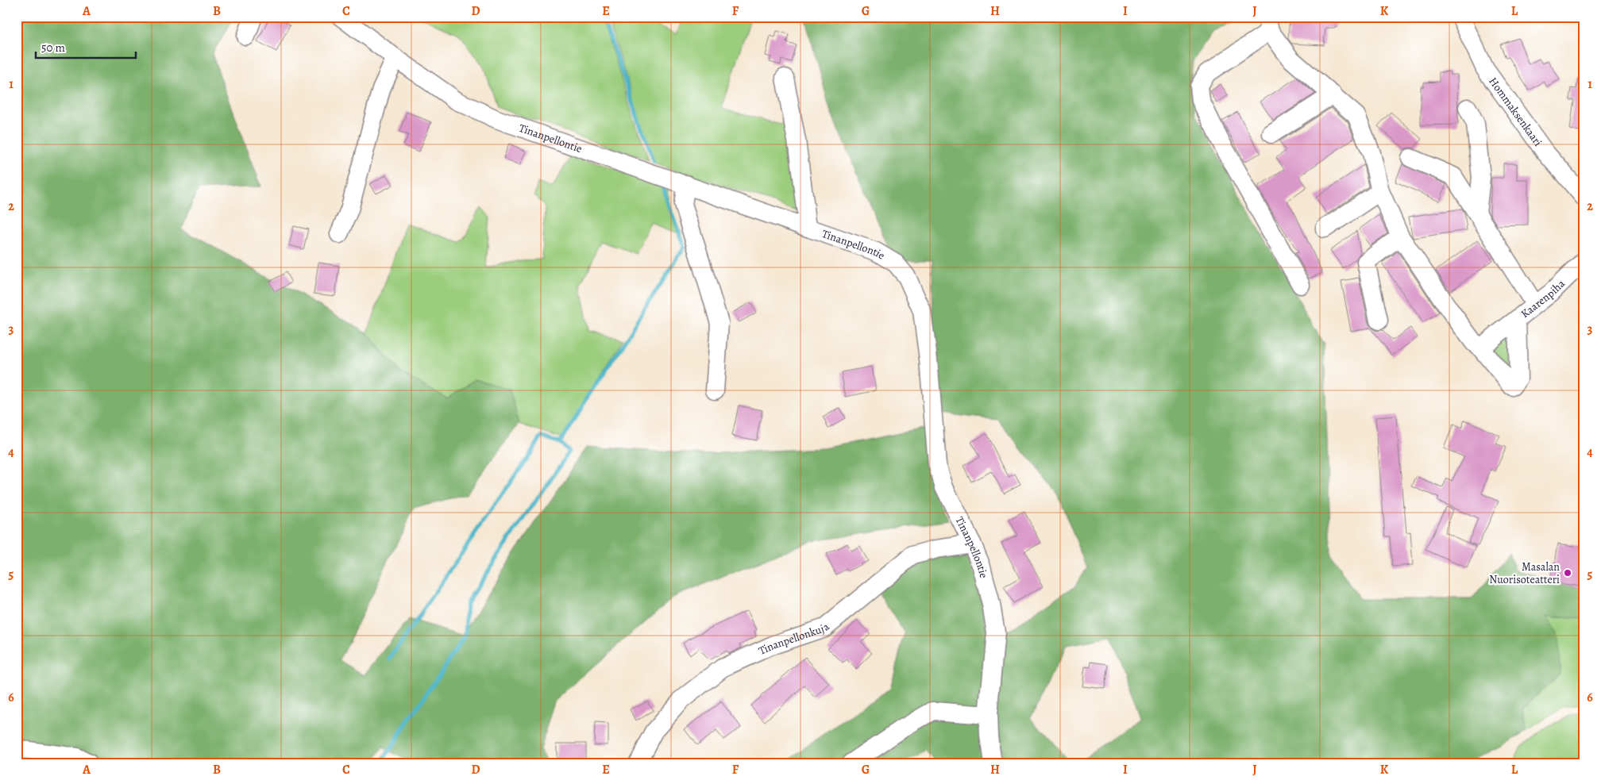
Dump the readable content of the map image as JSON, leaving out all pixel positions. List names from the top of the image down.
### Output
{
  "streets": {
    "street": [
      "Hommaksenkaari",
      "Tinanpellontie",
      "Kaarenpiha",
      "Tinanpellonkuja"
    ]
  },
  "crossings": [
    ["Tinanpellontie", "Tinanpellonkuja"]
  ],
  "places": ["Masalan Nuorisoteatteri"],
  "scale_bar": "50 m",
  "grid": {
    "columns": [
      "A",
      "B",
      "C",
      "D",
      "E",
      "F",
      "G",
      "H",
      "I",
      "J",
      "K",
      "L"
    ],
    "rows": [
      "1",
      "2",
      "3",
      "4",
      "5",
      "6"
    ]
  }
}
